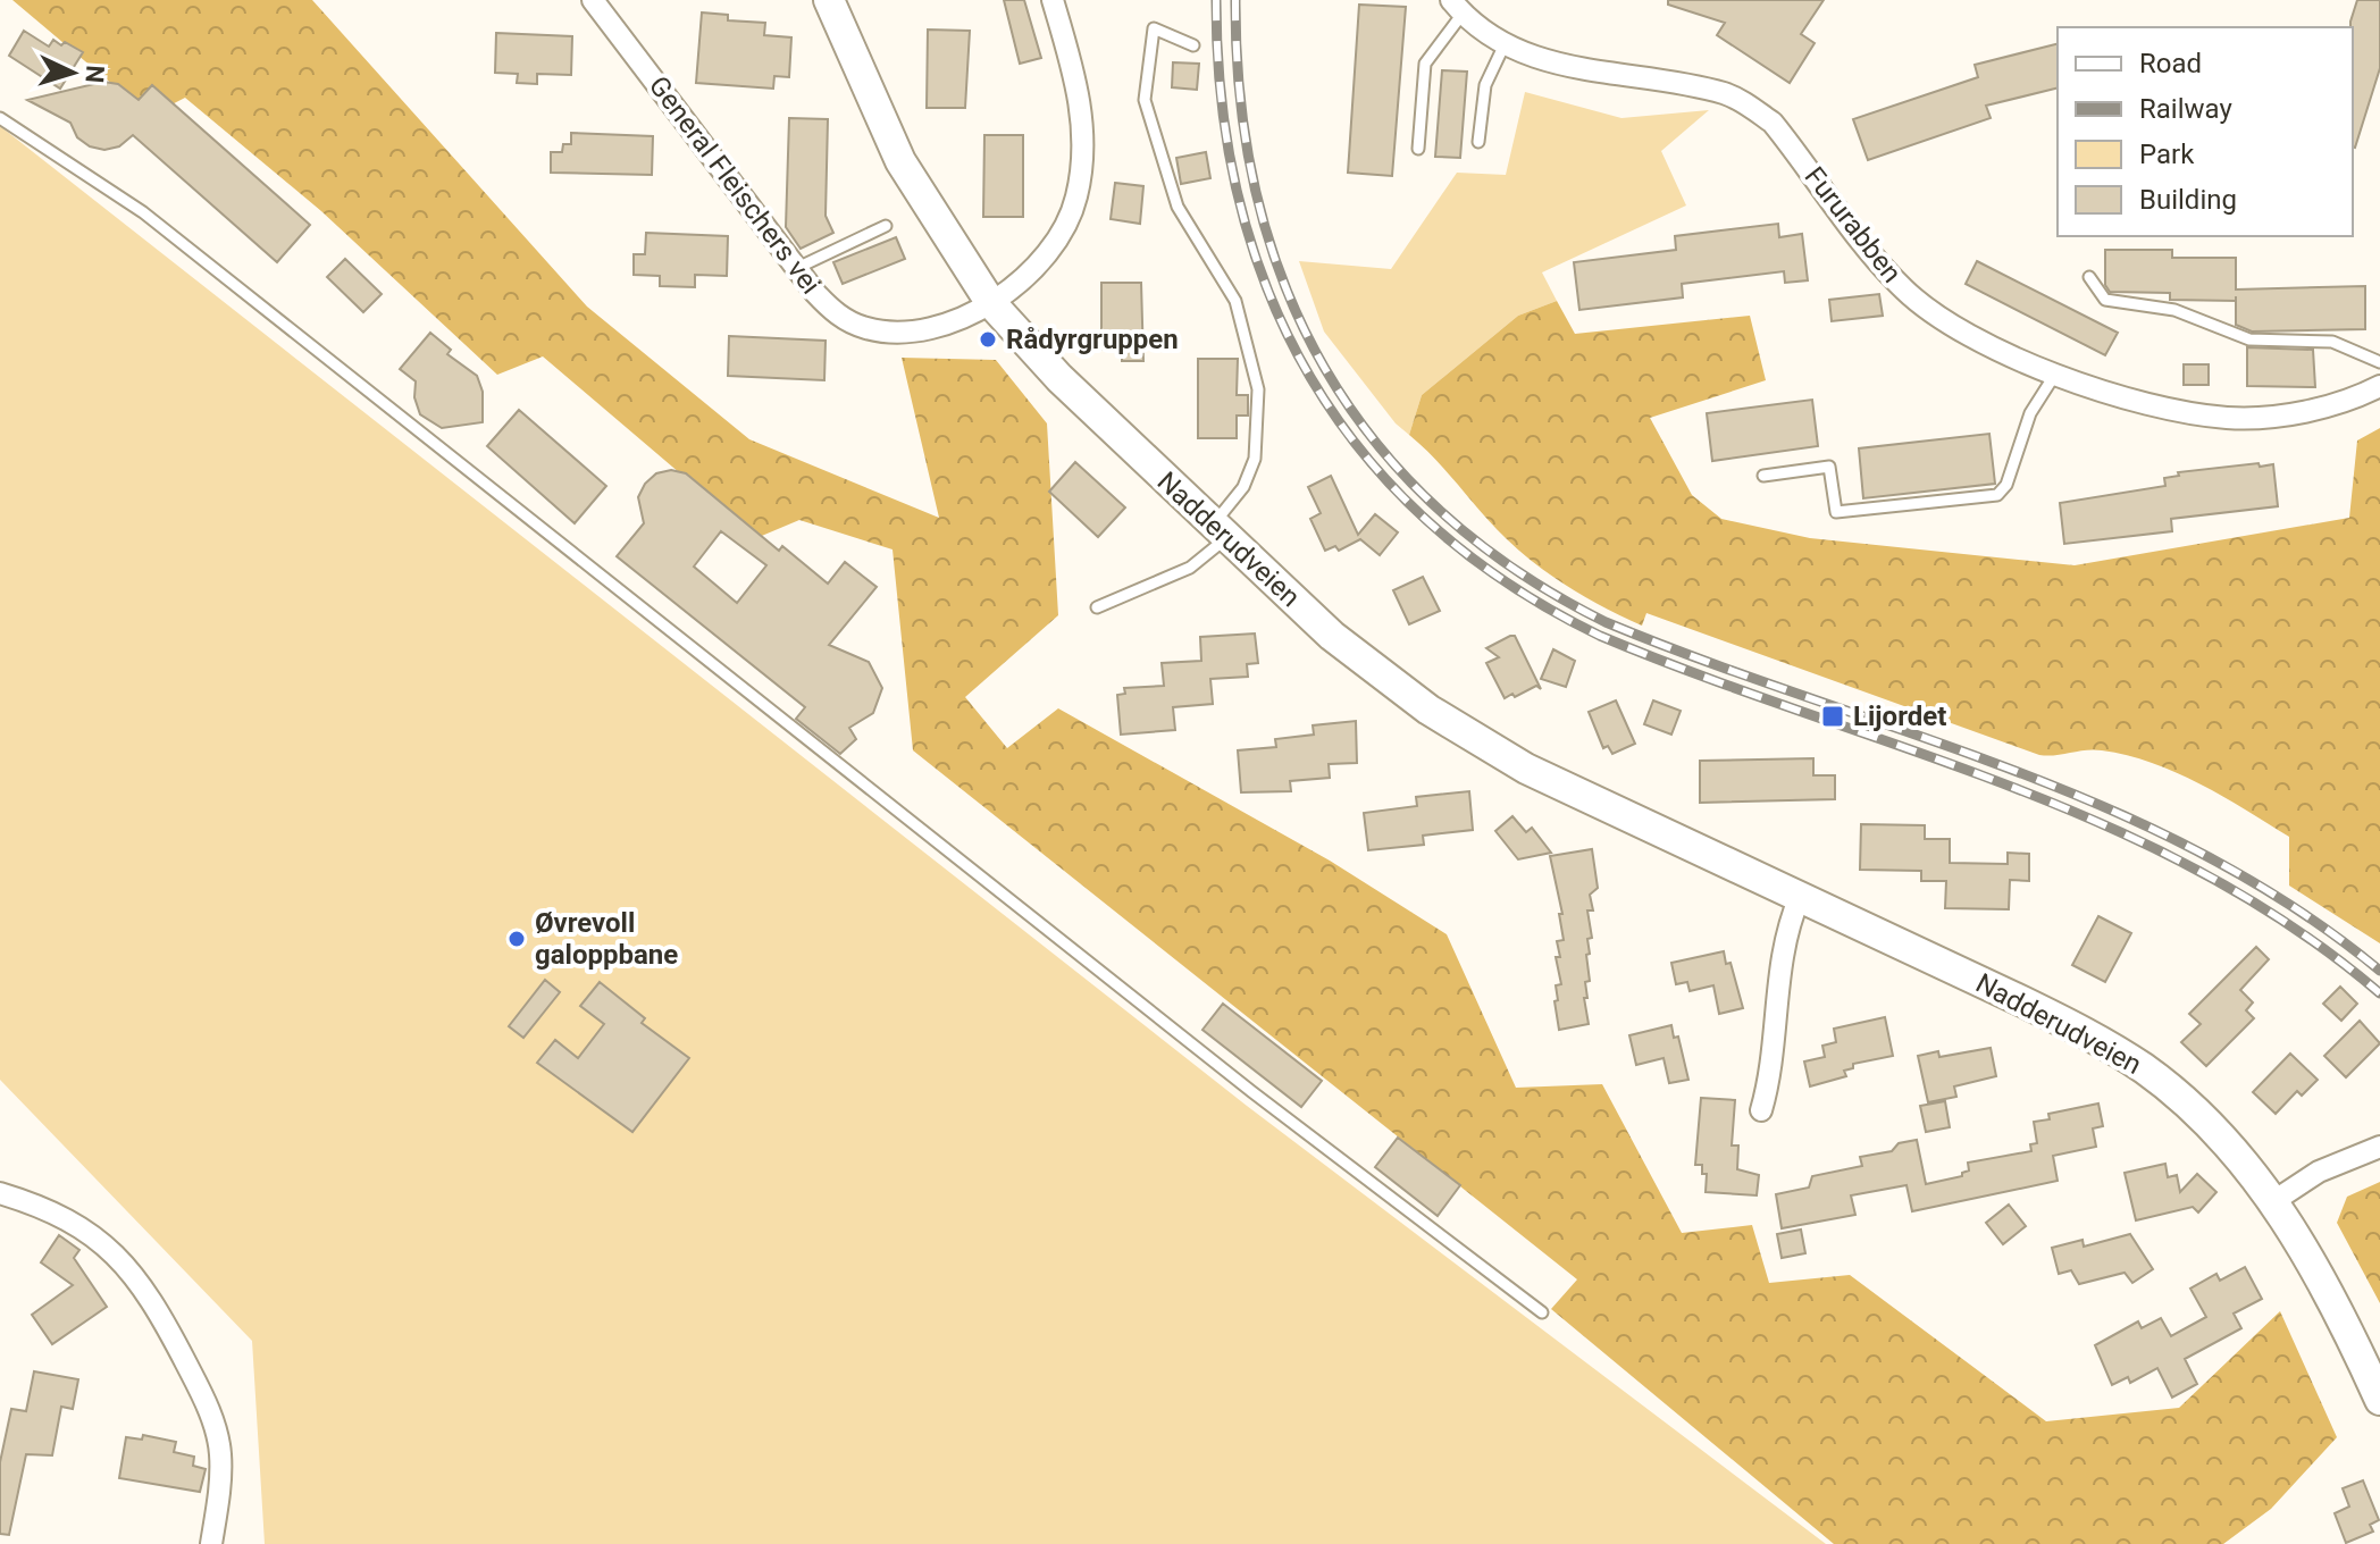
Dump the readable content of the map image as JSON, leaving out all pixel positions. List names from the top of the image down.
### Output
{
  "streets": {
    "main road": ["Nadderudveien"],
    "street": ["General Fleischers vei", "Fururabben"]
  },
  "crossings": [
    ["General Fleischers vei", "Nadderudveien"]
  ],
  "places": {
    "other": ["Rådyrgruppen", "Øvrevoll galoppbane"],
    "transit": ["Lijordet"]
  },
  "legend": [
    "Road",
    "Railway",
    "Park",
    "Building"
  ],
  "north": "right"
}
